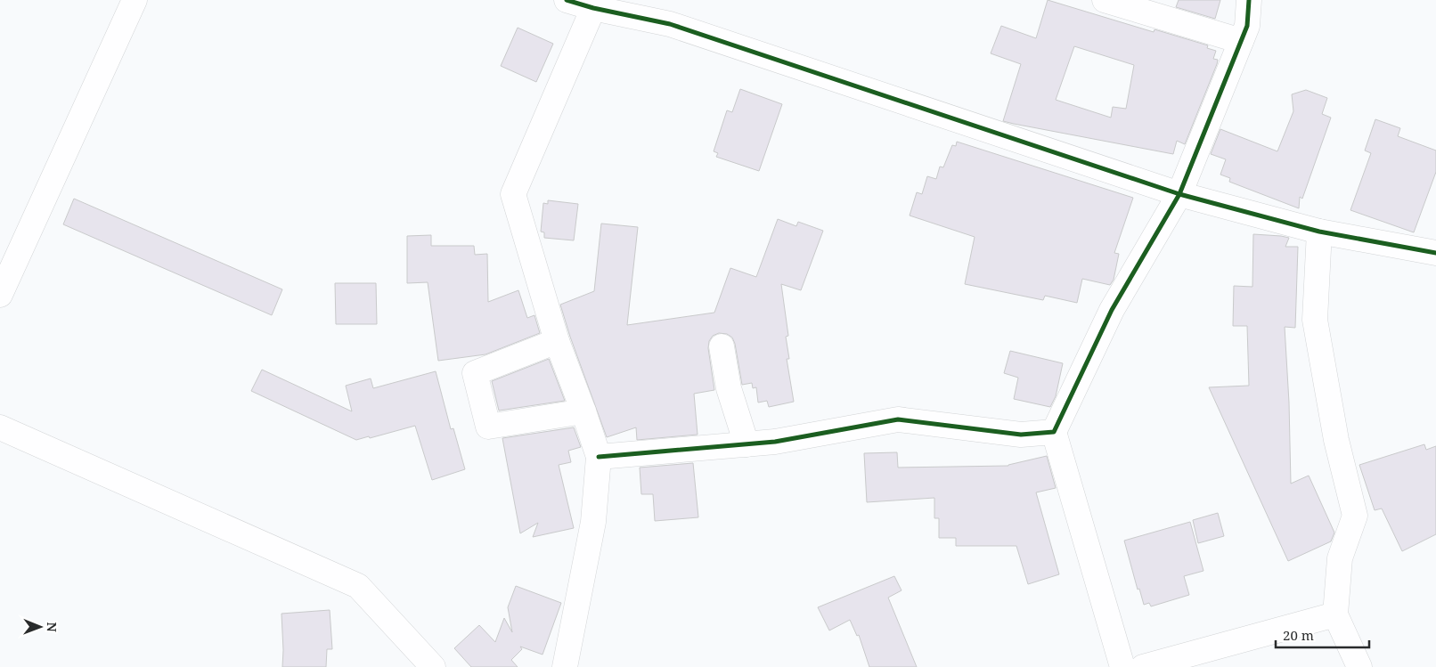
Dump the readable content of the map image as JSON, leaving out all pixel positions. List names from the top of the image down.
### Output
{
  "scale_bar": "20 m",
  "north": "right"
}
